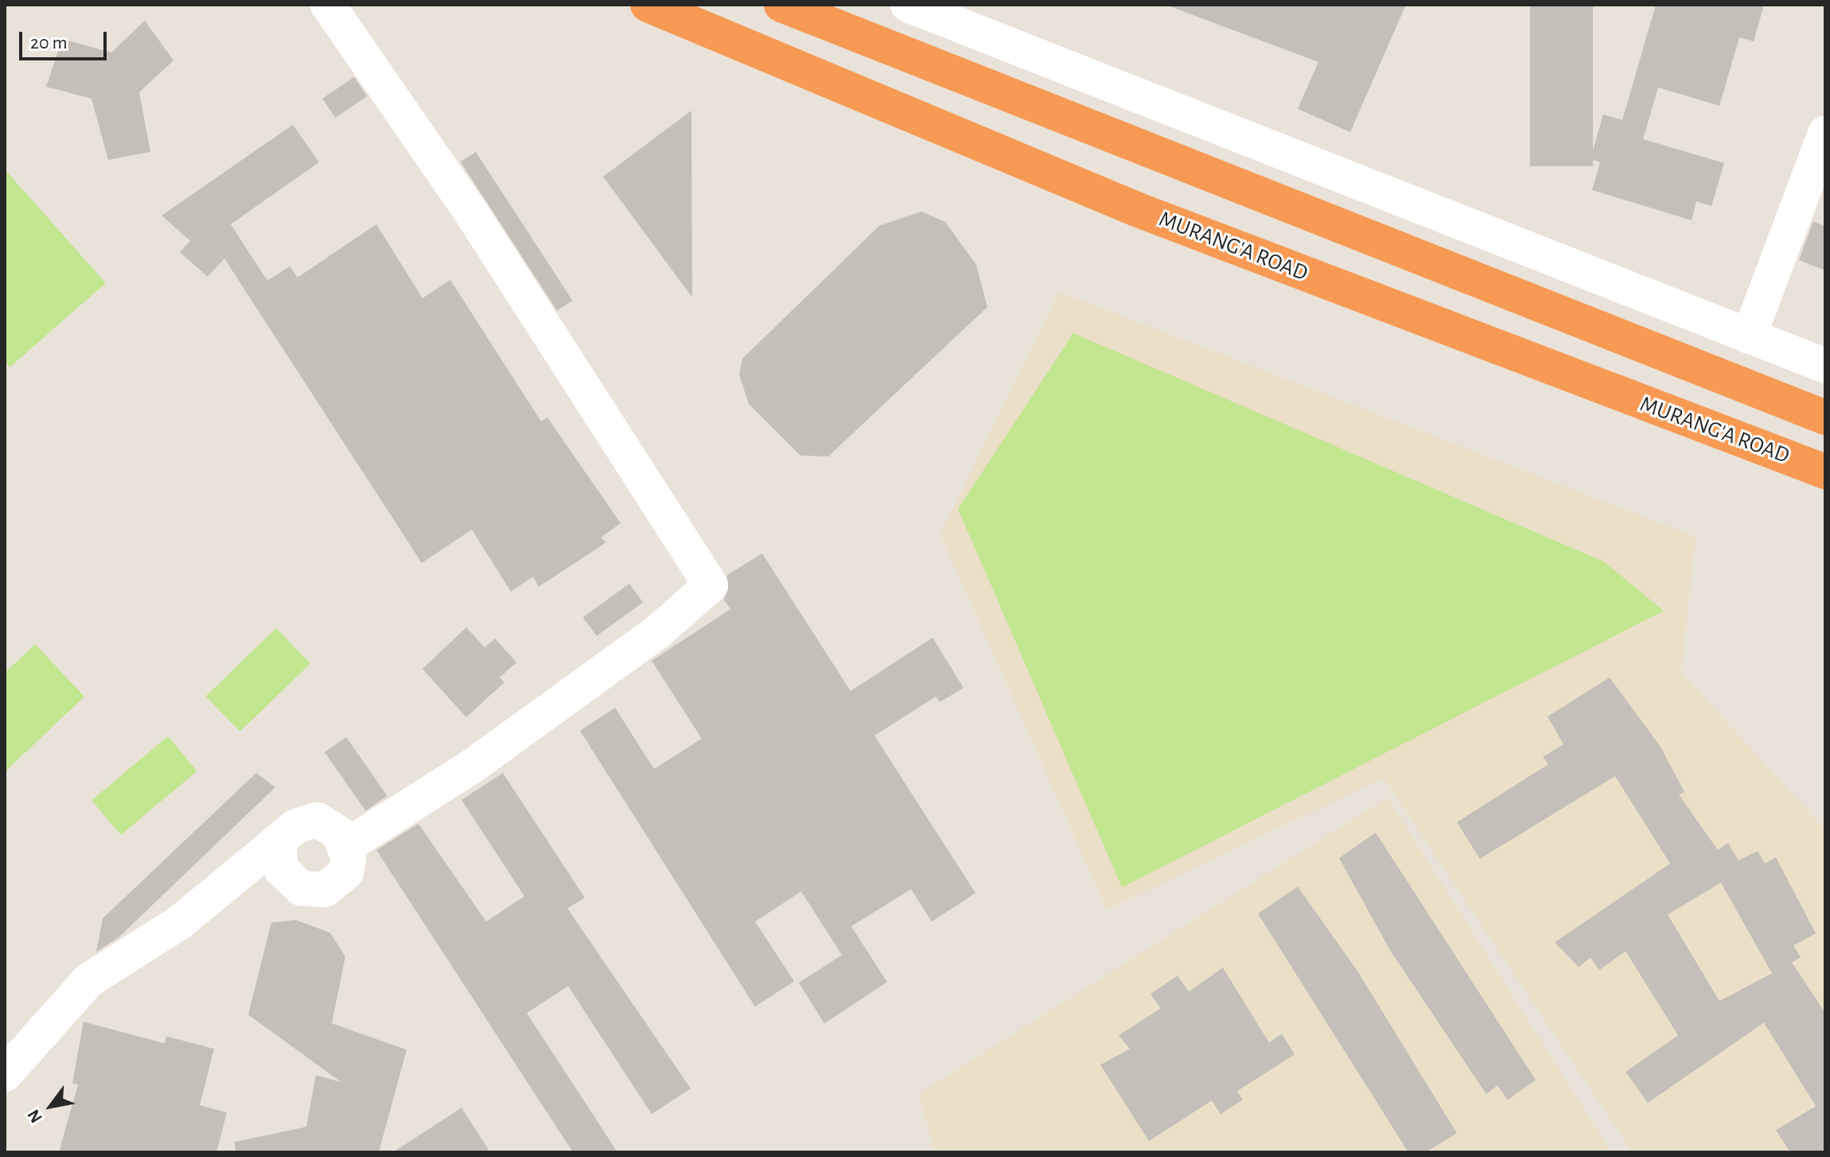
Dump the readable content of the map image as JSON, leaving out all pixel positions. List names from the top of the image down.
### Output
{
  "streets": {
    "highway": ["MURANG'A ROAD"]
  },
  "scale_bar": "20 m",
  "north": "bottom left"
}
